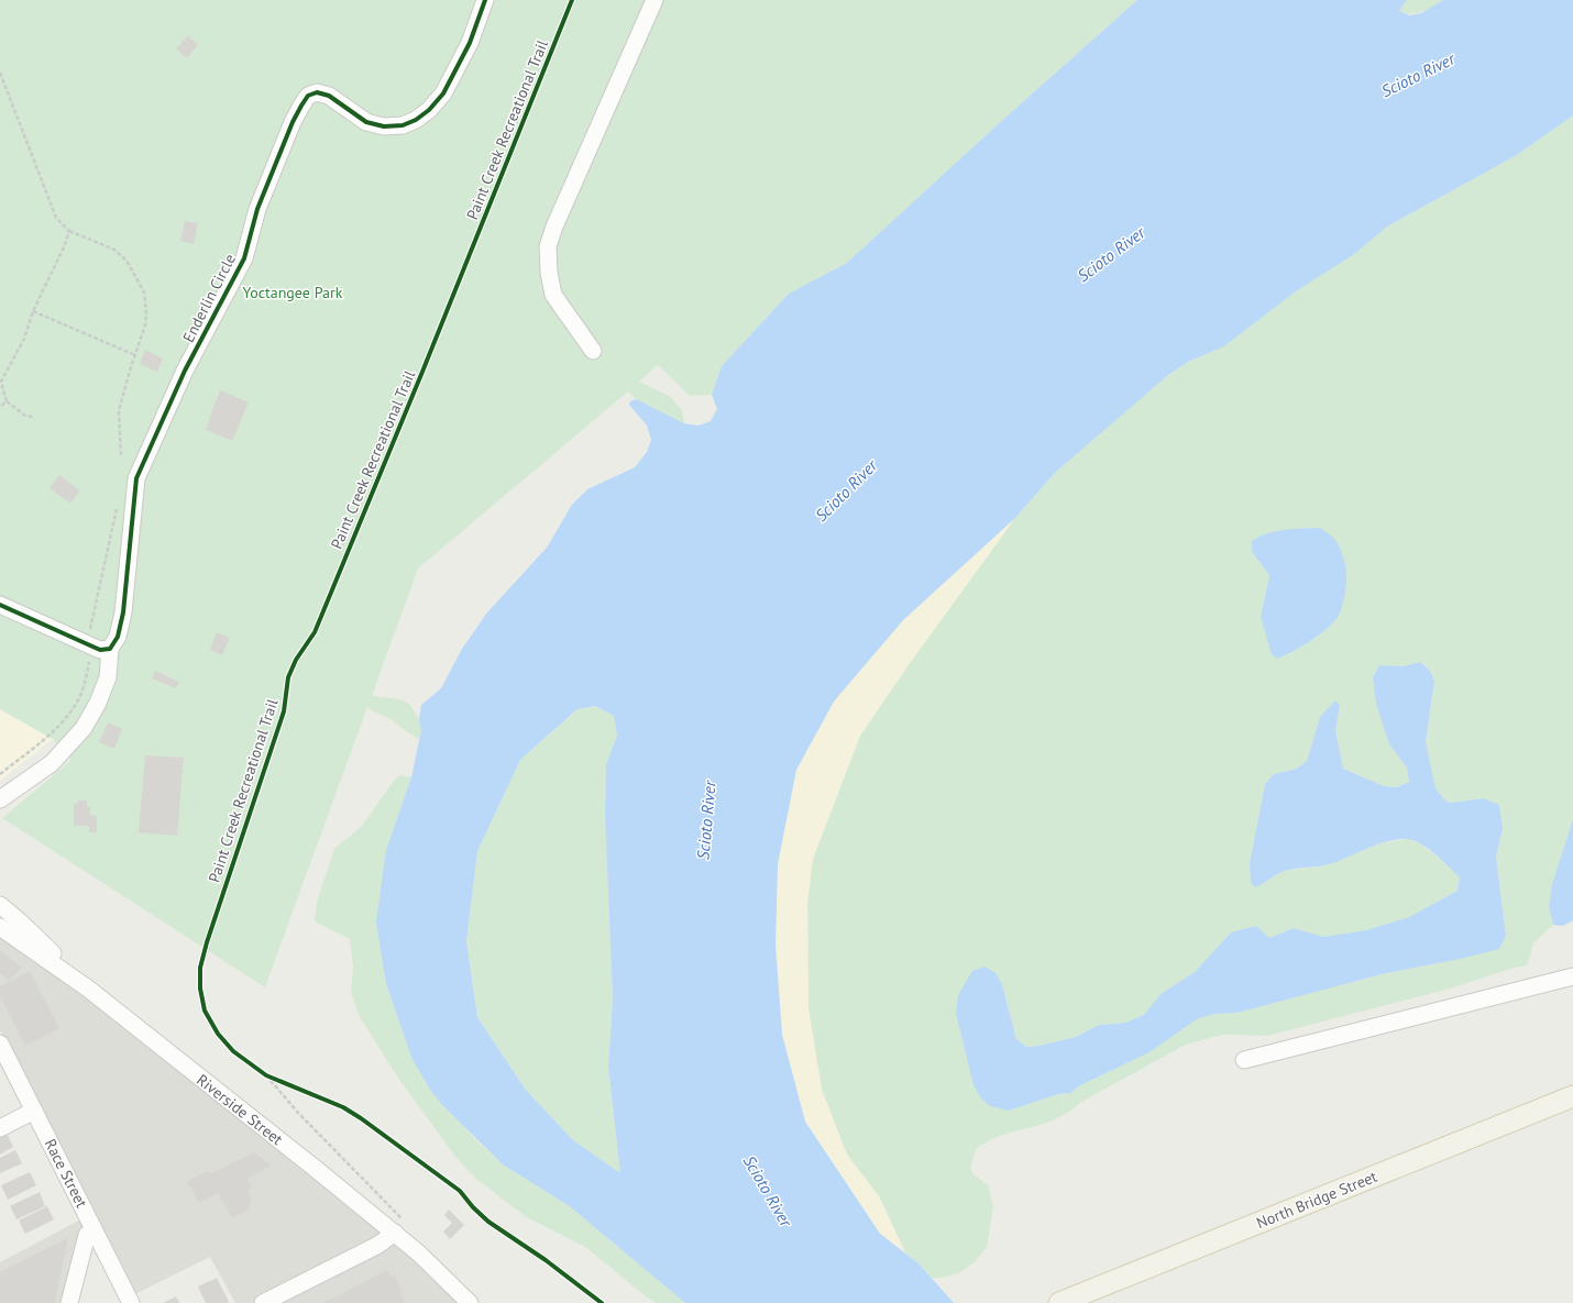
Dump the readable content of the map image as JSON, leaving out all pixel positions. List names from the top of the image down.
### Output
{
  "streets": {
    "main road": ["North Bridge Street"],
    "street": ["Enderlin Circle", "Riverside Street", "Race Street"],
    "cycle path": ["Paint Creek Recreational Trail"]
  },
  "water": ["Scioto River"],
  "parks": ["Yoctangee Park"]
}
